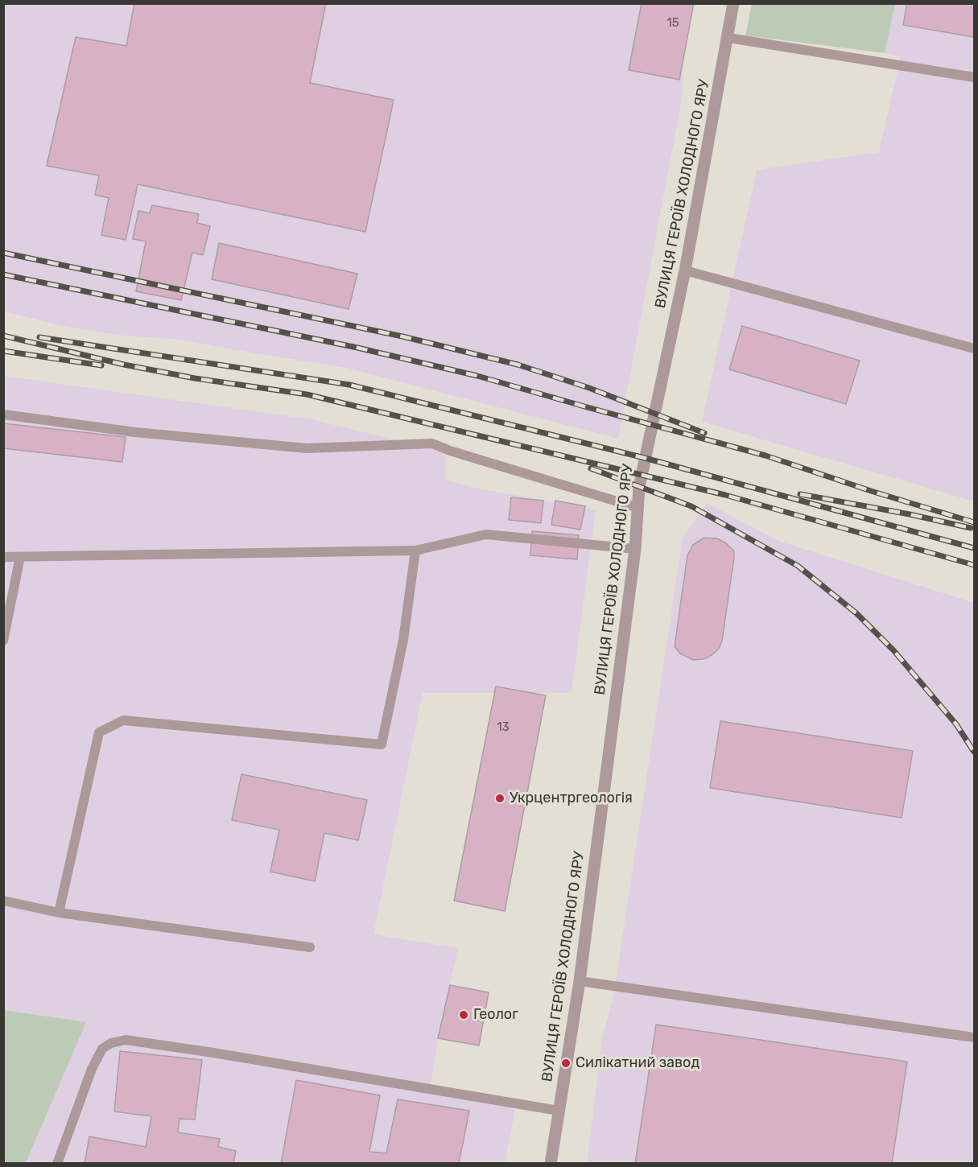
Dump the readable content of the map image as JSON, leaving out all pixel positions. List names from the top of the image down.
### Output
{
  "streets": {
    "street": ["ВУЛИЦЯ ГЕРОЇВ ХОЛОДНОГО ЯРУ"]
  },
  "places": ["Укрцентргеологія", "Геолог", "Силікатний завод"],
  "house_numbers": ["15", "13"]
}
